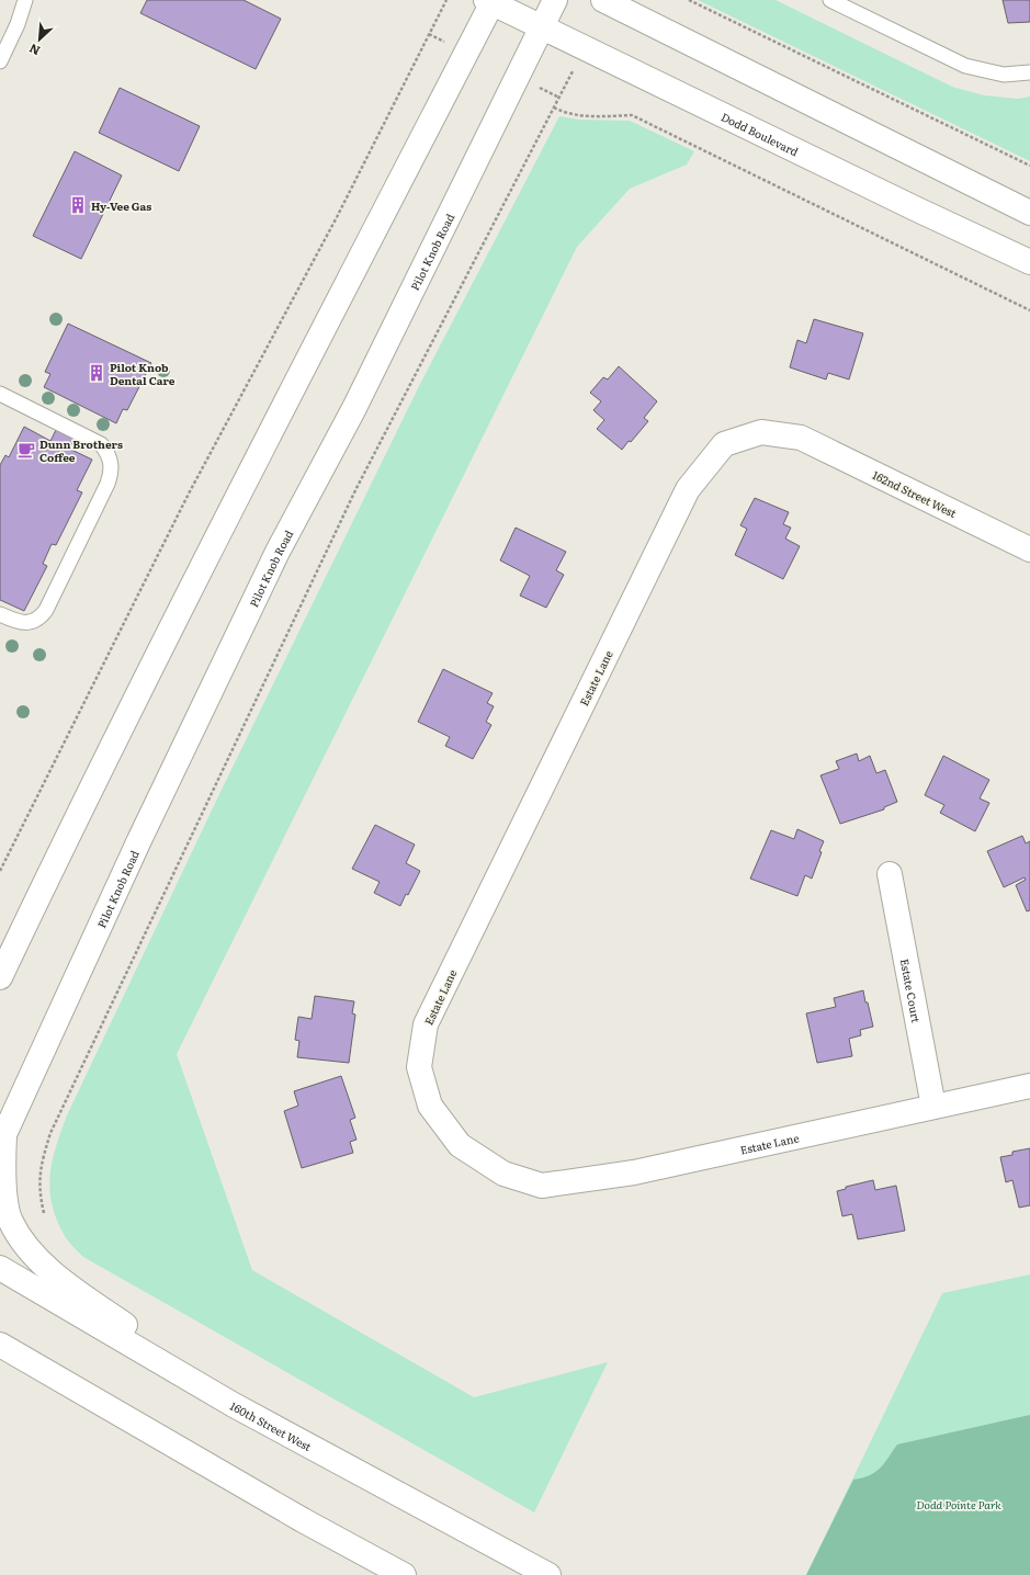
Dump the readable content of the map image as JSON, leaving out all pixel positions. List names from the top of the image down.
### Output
{
  "streets": {
    "main road": [
      "Dodd Boulevard",
      "Pilot Knob Road",
      "162nd Street West",
      "Estate Lane",
      "Estate Court",
      "160th Street West"
    ]
  },
  "crossings": [
    ["Dodd Boulevard", "Pilot Knob Road"],
    ["162nd Street West", "Estate Lane"],
    ["Estate Lane", "Estate Court"]
  ],
  "parks": ["Dodd Pointe Park"],
  "places": {
    "building": ["Hy-Vee Gas", "Pilot Knob Dental Care"],
    "cafe": ["Dunn Brothers Coffee"]
  },
  "north": "bottom left"
}
